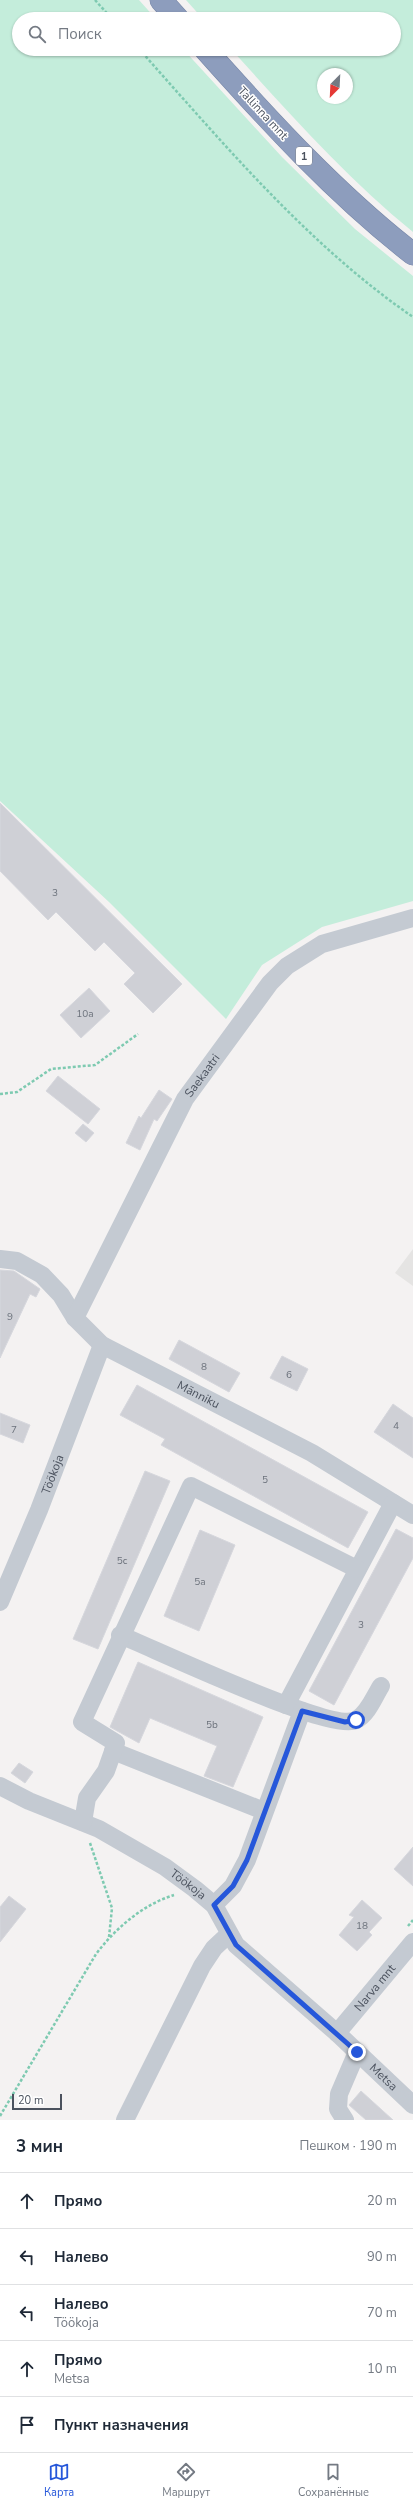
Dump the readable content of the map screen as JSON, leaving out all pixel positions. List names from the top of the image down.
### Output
{
  "streets": {
    "highway": ["Tallinna mnt", "1"],
    "street": [
      "Saekaatri",
      "Männiku",
      "Töökoja",
      "Narva mnt",
      "Metsa"
    ]
  },
  "crossings": [
    ["Saekaatri", "Männiku"],
    ["Männiku", "Töökoja"],
    ["Töökoja", "Narva mnt"],
    ["Töökoja", "Metsa"],
    ["Narva mnt", "Metsa"]
  ],
  "house_numbers": [
    "3",
    "10a",
    "9",
    "8",
    "6",
    "4",
    "7",
    "5",
    "5c",
    "5a",
    "3",
    "5b",
    "18"
  ],
  "scale_bar": "20 m",
  "north": "bottom left",
  "page": {
    "search": "Поиск",
    "scale": "20 m",
    "heading": ["3 мин", "Пешком · 190 m"],
    "list": [
      ["Прямо", "20 m"],
      ["Налево", "90 m"],
      ["Налево", "Töökoja", "70 m"],
      ["Прямо", "Metsa", "10 m"],
      "Пункт назначения"
    ],
    "nav": ["Карта", "Маршрут", "Сохранённые"]
  }
}
